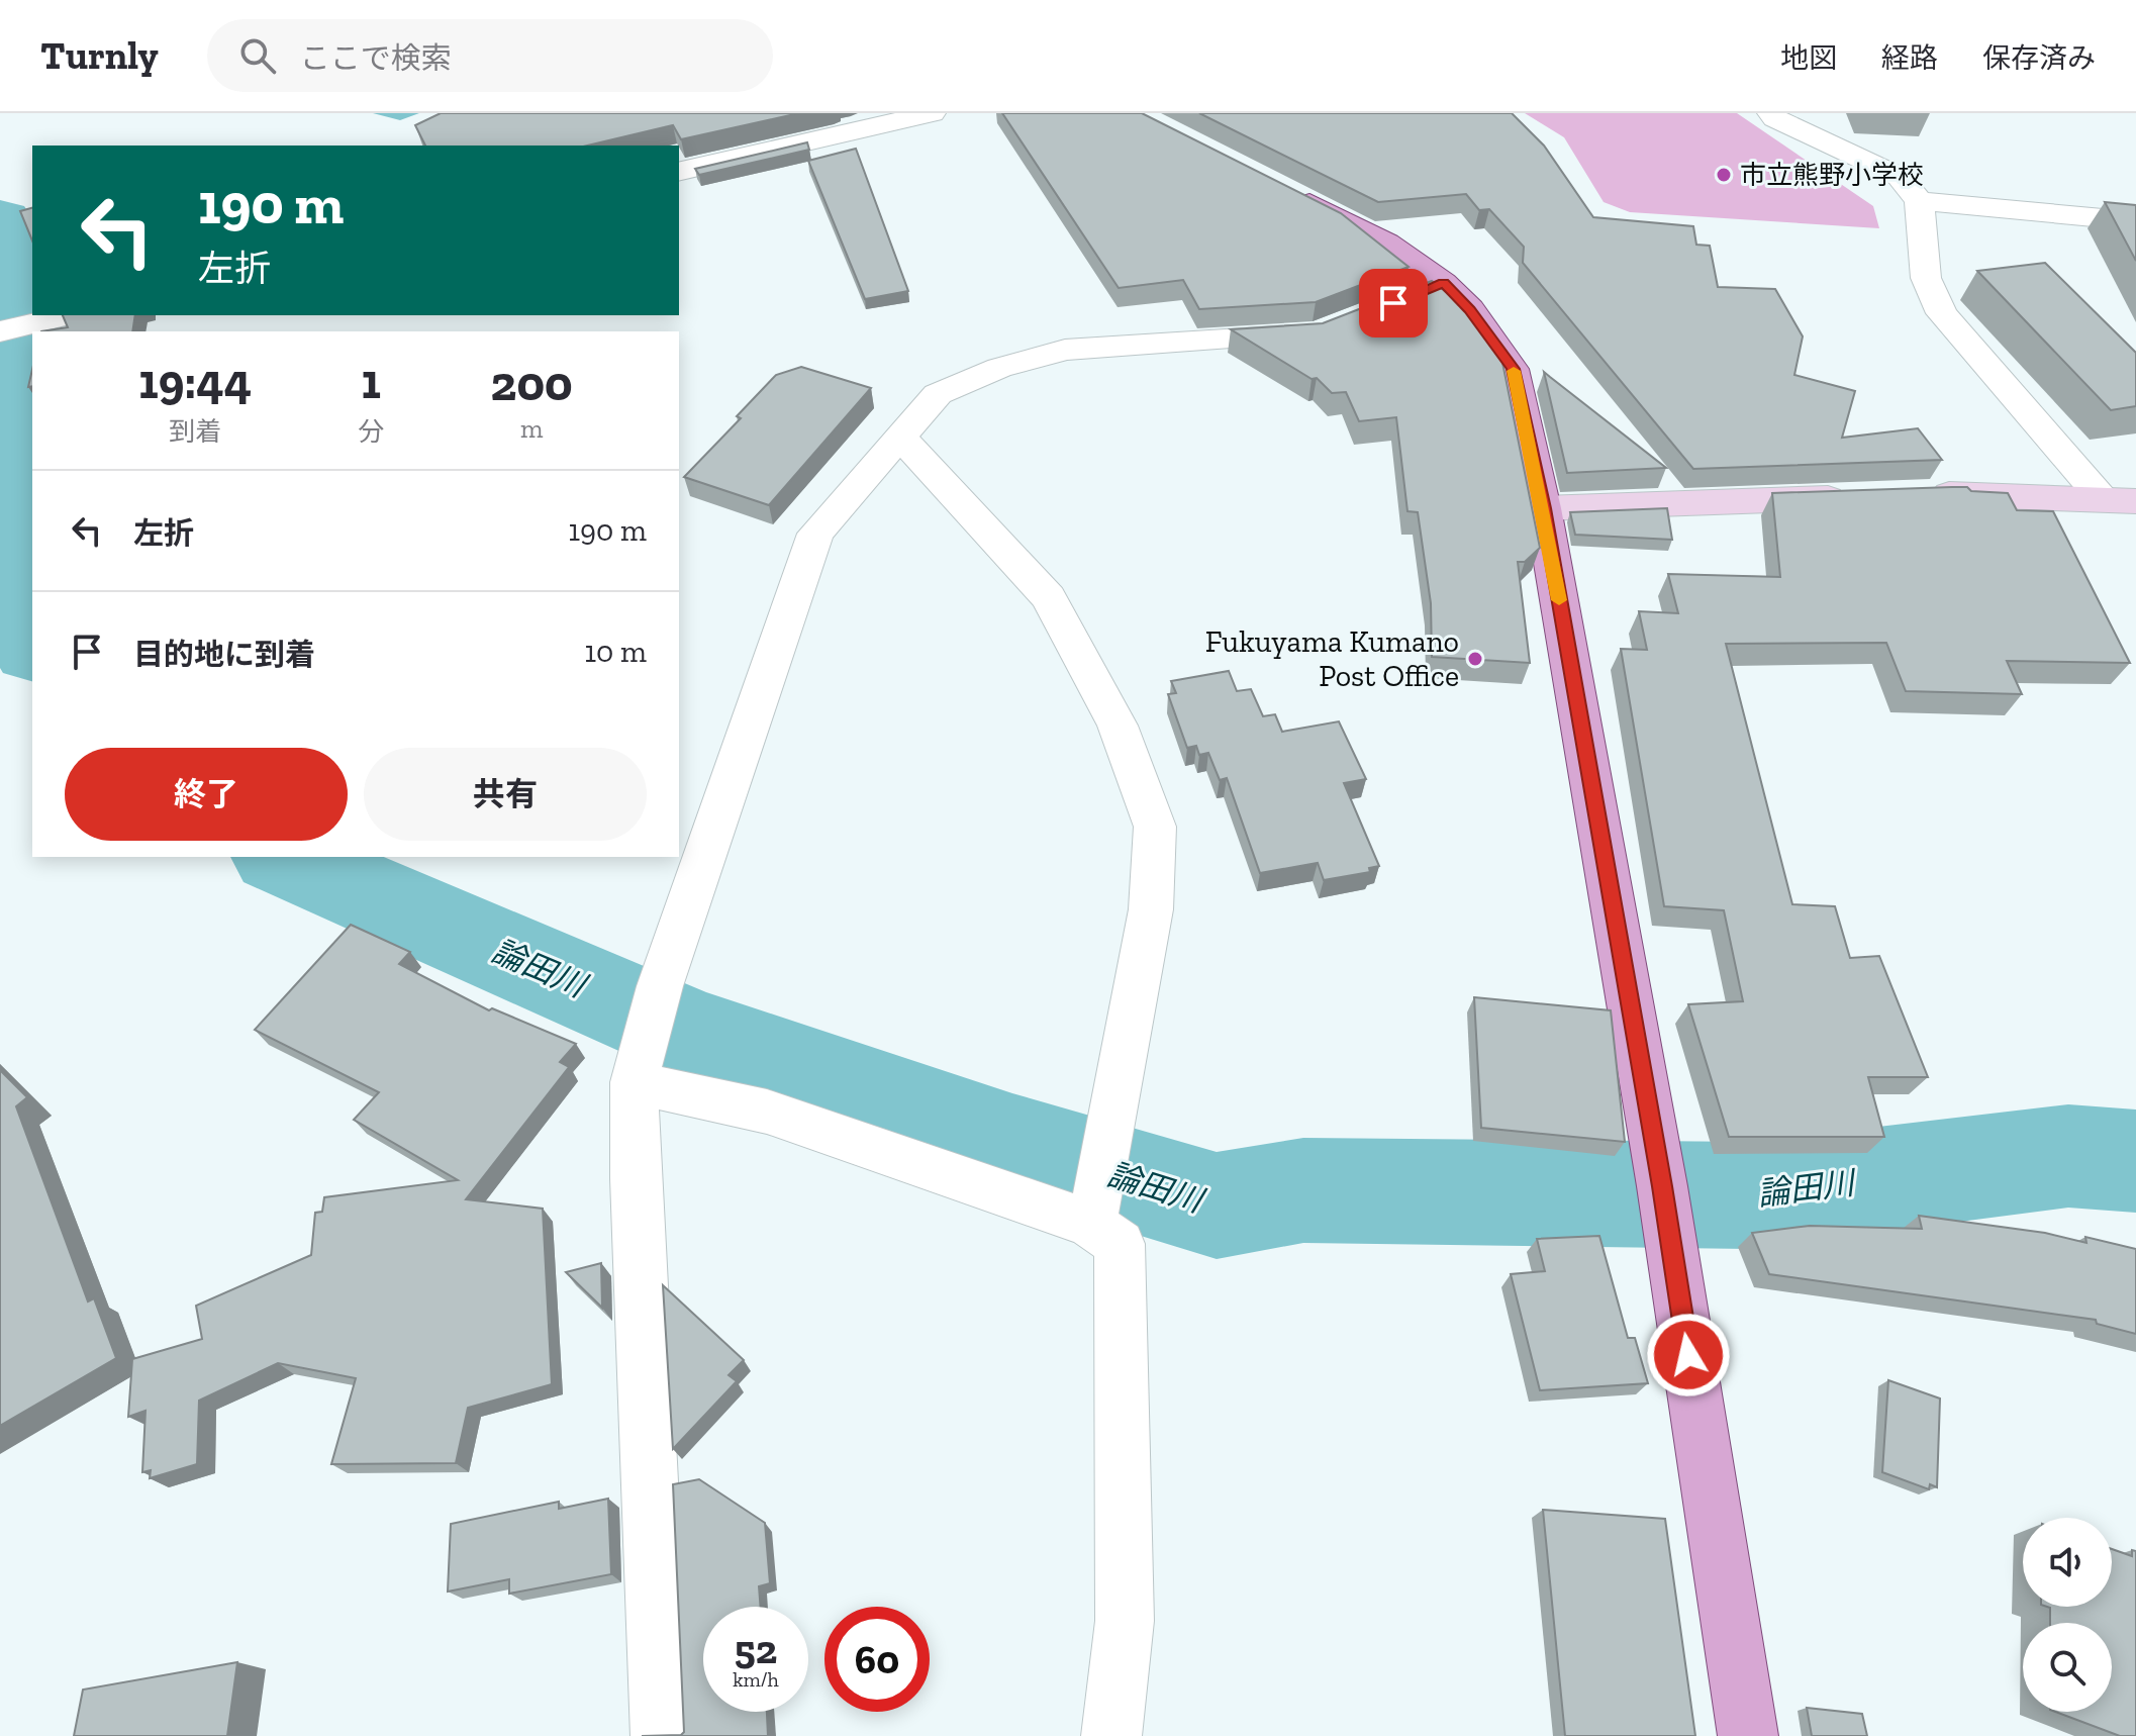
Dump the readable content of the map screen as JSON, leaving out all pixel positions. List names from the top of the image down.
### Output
{
  "water": ["論田川"],
  "places": ["市立熊野小学校", "Fukuyama Kumano Post Office"],
  "page": {
    "header": "Turnly",
    "search": "ここで検索",
    "nav": ["地図", "経路", "保存済み"],
    "turn": ["190 m", "左折"],
    "eta": [
      "19:44",
      "到着",
      "1",
      "分",
      "200",
      "m"
    ],
    "list": [
      {
        "name": "左折",
        "value": "190 m"
      },
      {
        "name": "目的地に到着",
        "value": "10 m"
      }
    ],
    "buttons": ["終了", "共有"],
    "speed": "52 km/h",
    "limit": "60"
  }
}
